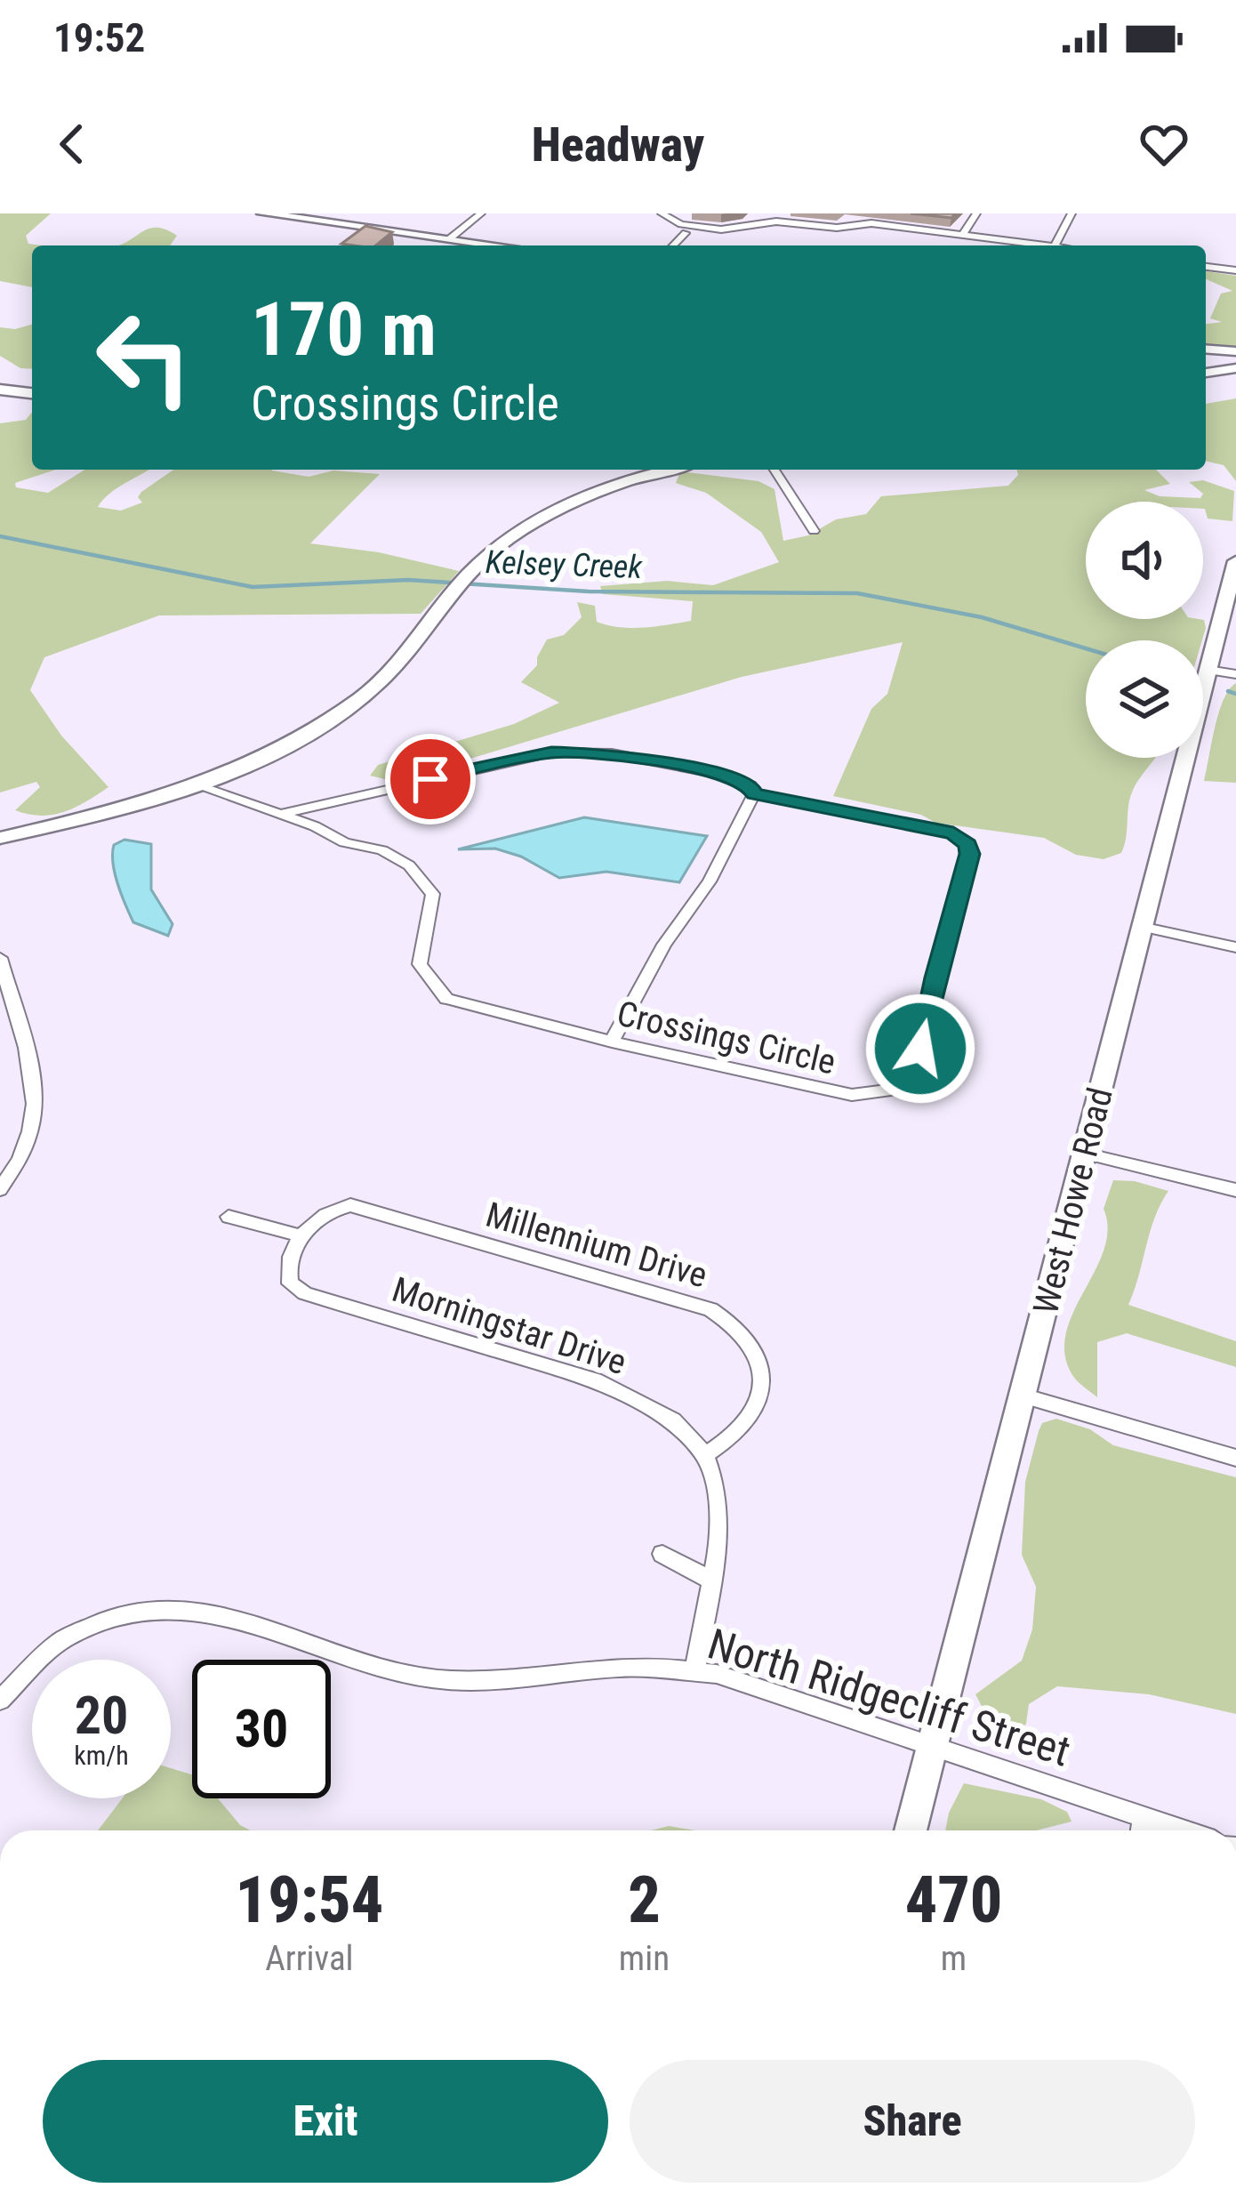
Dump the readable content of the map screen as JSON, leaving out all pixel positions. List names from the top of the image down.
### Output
{
  "streets": {
    "street": [
      "Crossings Circle",
      "West Howe Road",
      "Millennium Drive",
      "Morningstar Drive",
      "North Ridgecliff Street"
    ]
  },
  "crossings": [
    ["West Howe Road", "North Ridgecliff Street"],
    ["Millennium Drive", "Morningstar Drive"]
  ],
  "water": ["Kelsey Creek"],
  "page": {
    "status": "19:52",
    "header": "Headway",
    "turn": ["170 m", "Crossings Circle"],
    "speed": "20 km/h",
    "limit": "30",
    "eta": [
      "19:54",
      "Arrival",
      "2",
      "min",
      "470",
      "m"
    ],
    "buttons": ["Exit", "Share"]
  }
}
